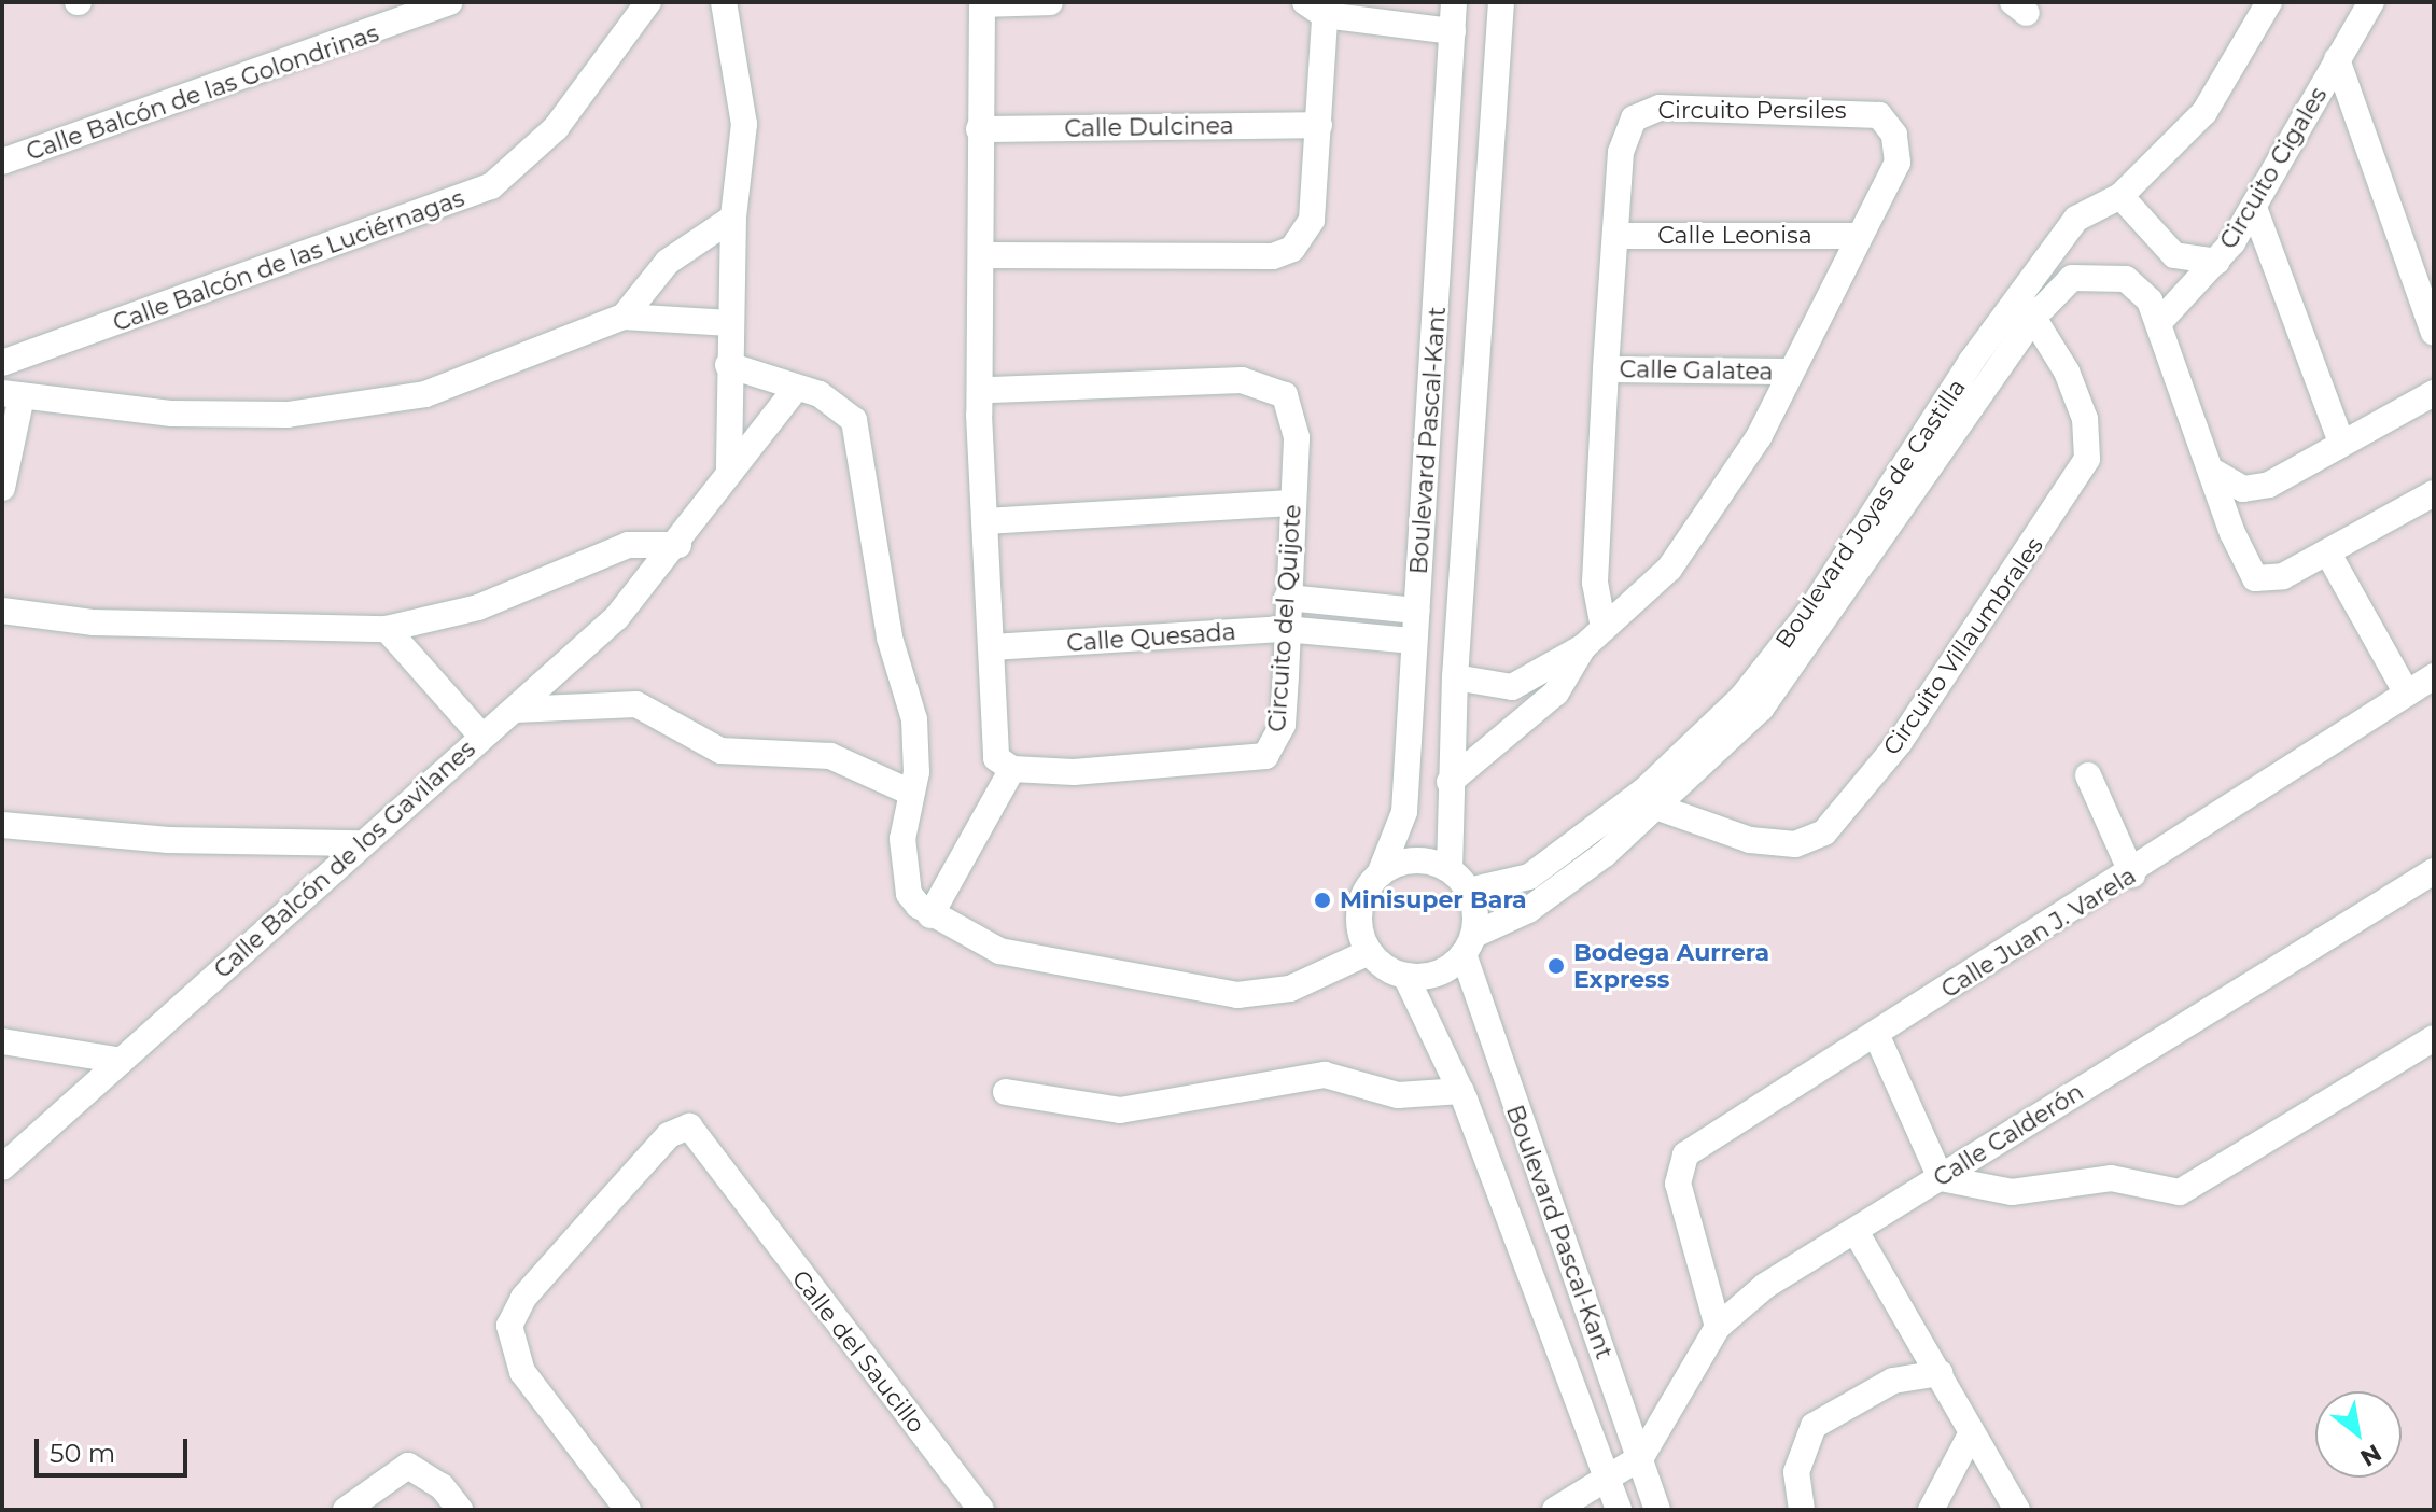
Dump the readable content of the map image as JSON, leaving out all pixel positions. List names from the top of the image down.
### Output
{
  "streets": {
    "street": [
      "Calle Balcón de las Golondrinas",
      "Circuito Persiles",
      "Calle Dulcinea",
      "Circuito Cigales",
      "Calle Leonisa",
      "Calle Balcón de las Luciérnagas",
      "Calle Galatea",
      "Boulevard Pascal-Kant",
      "Boulevard Joyas de Castilla",
      "Circuito del Quijote",
      "Calle Quesada",
      "Circuito Villaumbrales",
      "Calle Balcón de los Gavilanes",
      "Calle Juan J. Varela",
      "Calle Calderón",
      "Calle del Saucillo"
    ]
  },
  "crossings": [
    ["Circuito Persiles", "Calle Leonisa"],
    ["Circuito Persiles", "Calle Galatea"],
    ["Circuito Persiles", "Boulevard Pascal-Kant"],
    ["Circuito Cigales", "Boulevard Joyas de Castilla"],
    ["Boulevard Pascal-Kant", "Boulevard Joyas de Castilla"],
    ["Boulevard Pascal-Kant", "Calle Quesada"],
    ["Boulevard Pascal-Kant", "Calle Calderón"],
    ["Boulevard Joyas de Castilla", "Circuito Villaumbrales"],
    ["Circuito del Quijote", "Calle Quesada"],
    ["Calle Juan J. Varela", "Calle Calderón"]
  ],
  "places": ["Minisuper Bara", "Bodega Aurrera Express"],
  "scale_bar": "50 m",
  "north": "bottom right"
}
